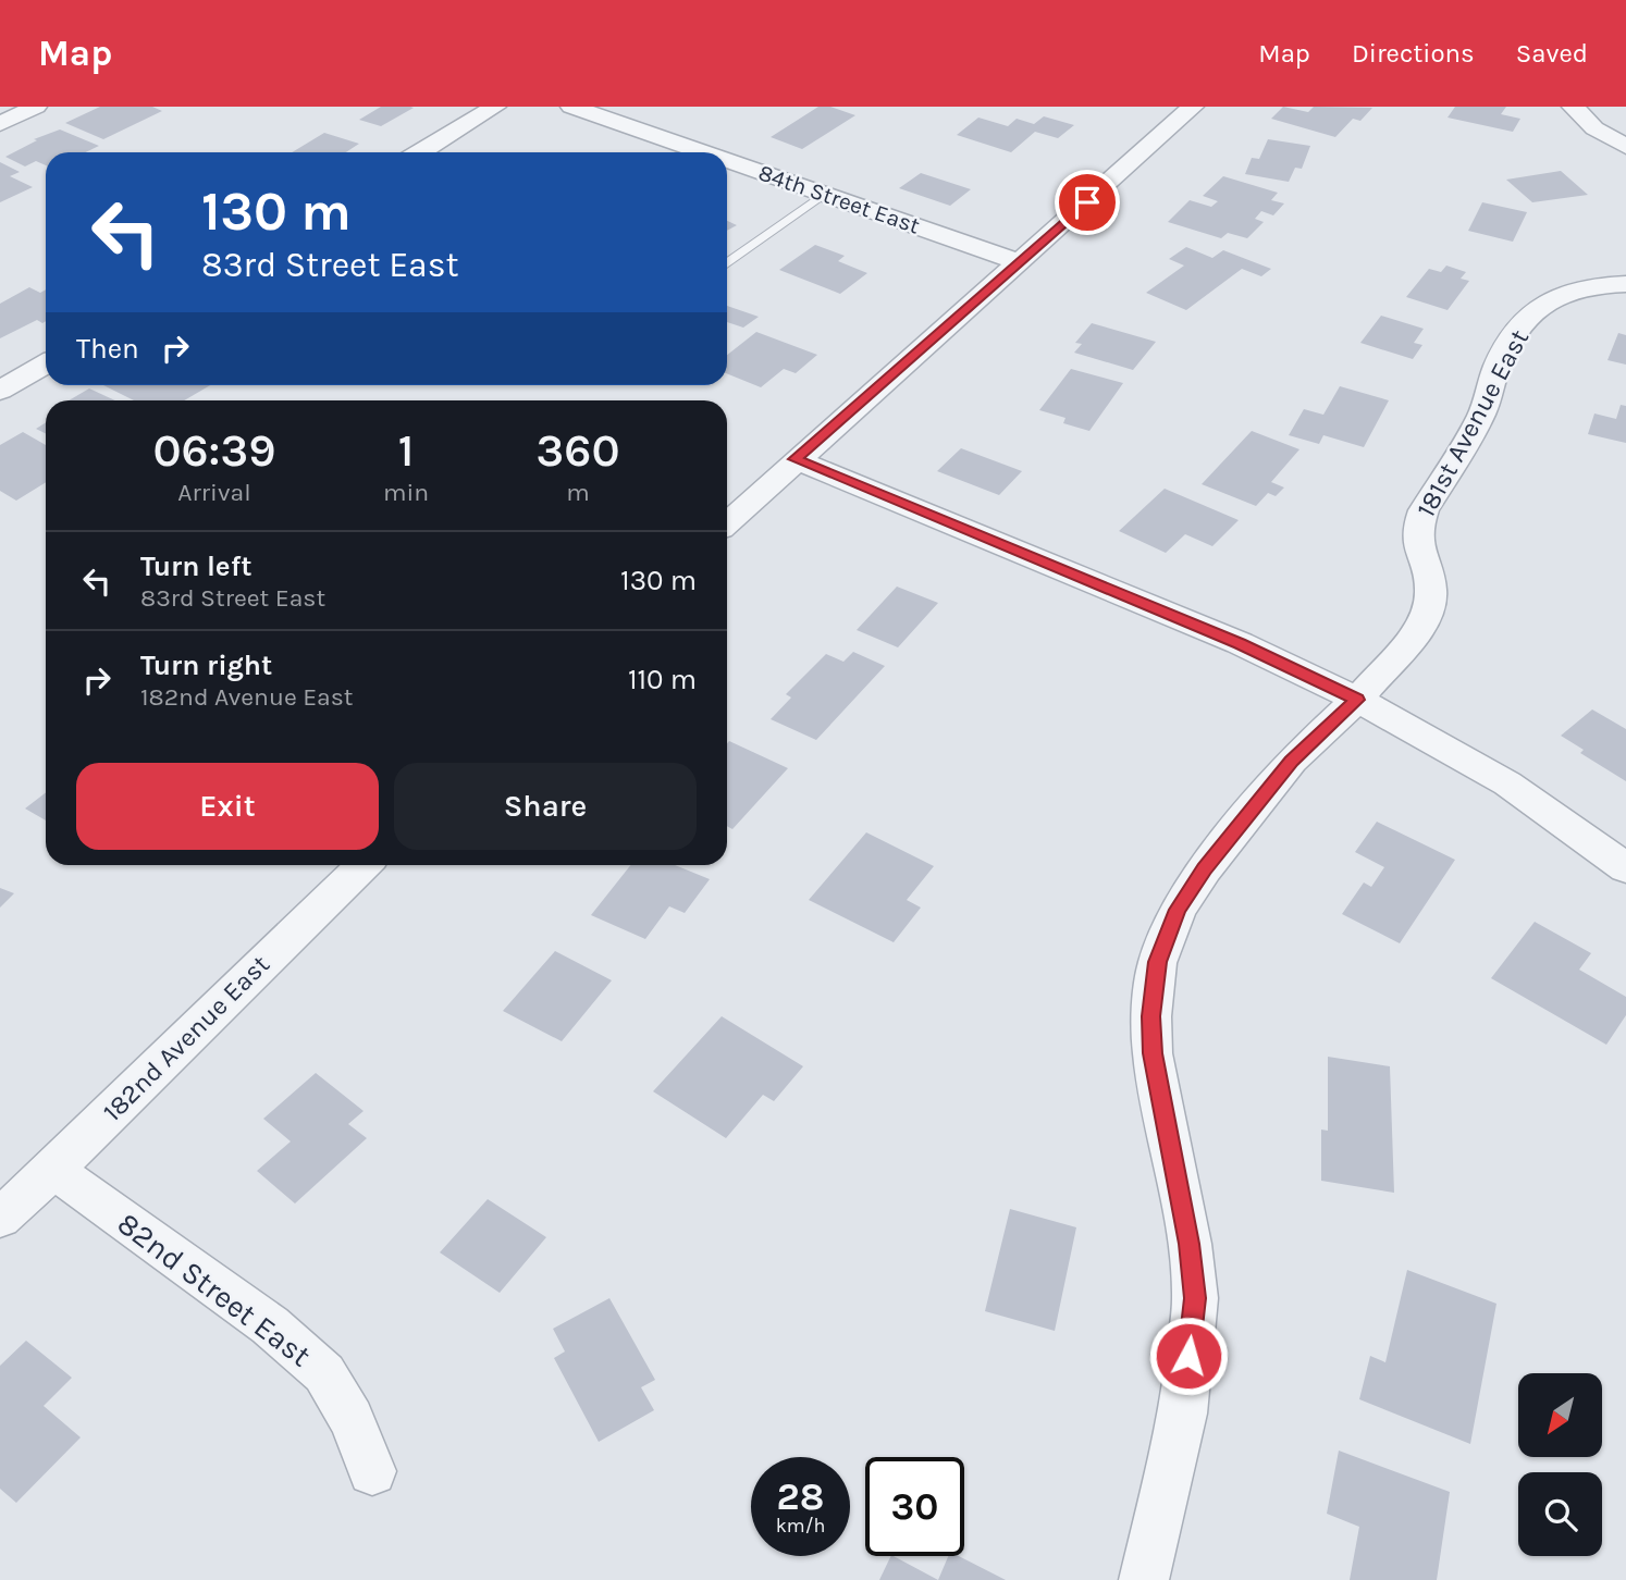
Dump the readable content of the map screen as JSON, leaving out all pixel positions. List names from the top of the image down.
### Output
{
  "streets": {
    "street": [
      "84th Street East",
      "181st Avenue East",
      "182nd Avenue East",
      "82nd Street East"
    ]
  },
  "crossings": [
    ["182nd Avenue East", "82nd Street East"]
  ],
  "north": "bottom left",
  "page": {
    "header": "Map",
    "nav": ["Map", "Directions", "Saved"],
    "turn": ["130 m", "83rd Street East"],
    "then": "Then",
    "eta": [
      "06:39",
      "Arrival",
      "1",
      "min",
      "360",
      "m"
    ],
    "list": [
      {
        "name": "Turn left",
        "note": "83rd Street East",
        "value": "130 m"
      },
      {
        "name": "Turn right",
        "note": "182nd Avenue East",
        "value": "110 m"
      }
    ],
    "buttons": ["Exit", "Share"],
    "speed": "28 km/h",
    "limit": "30"
  }
}
